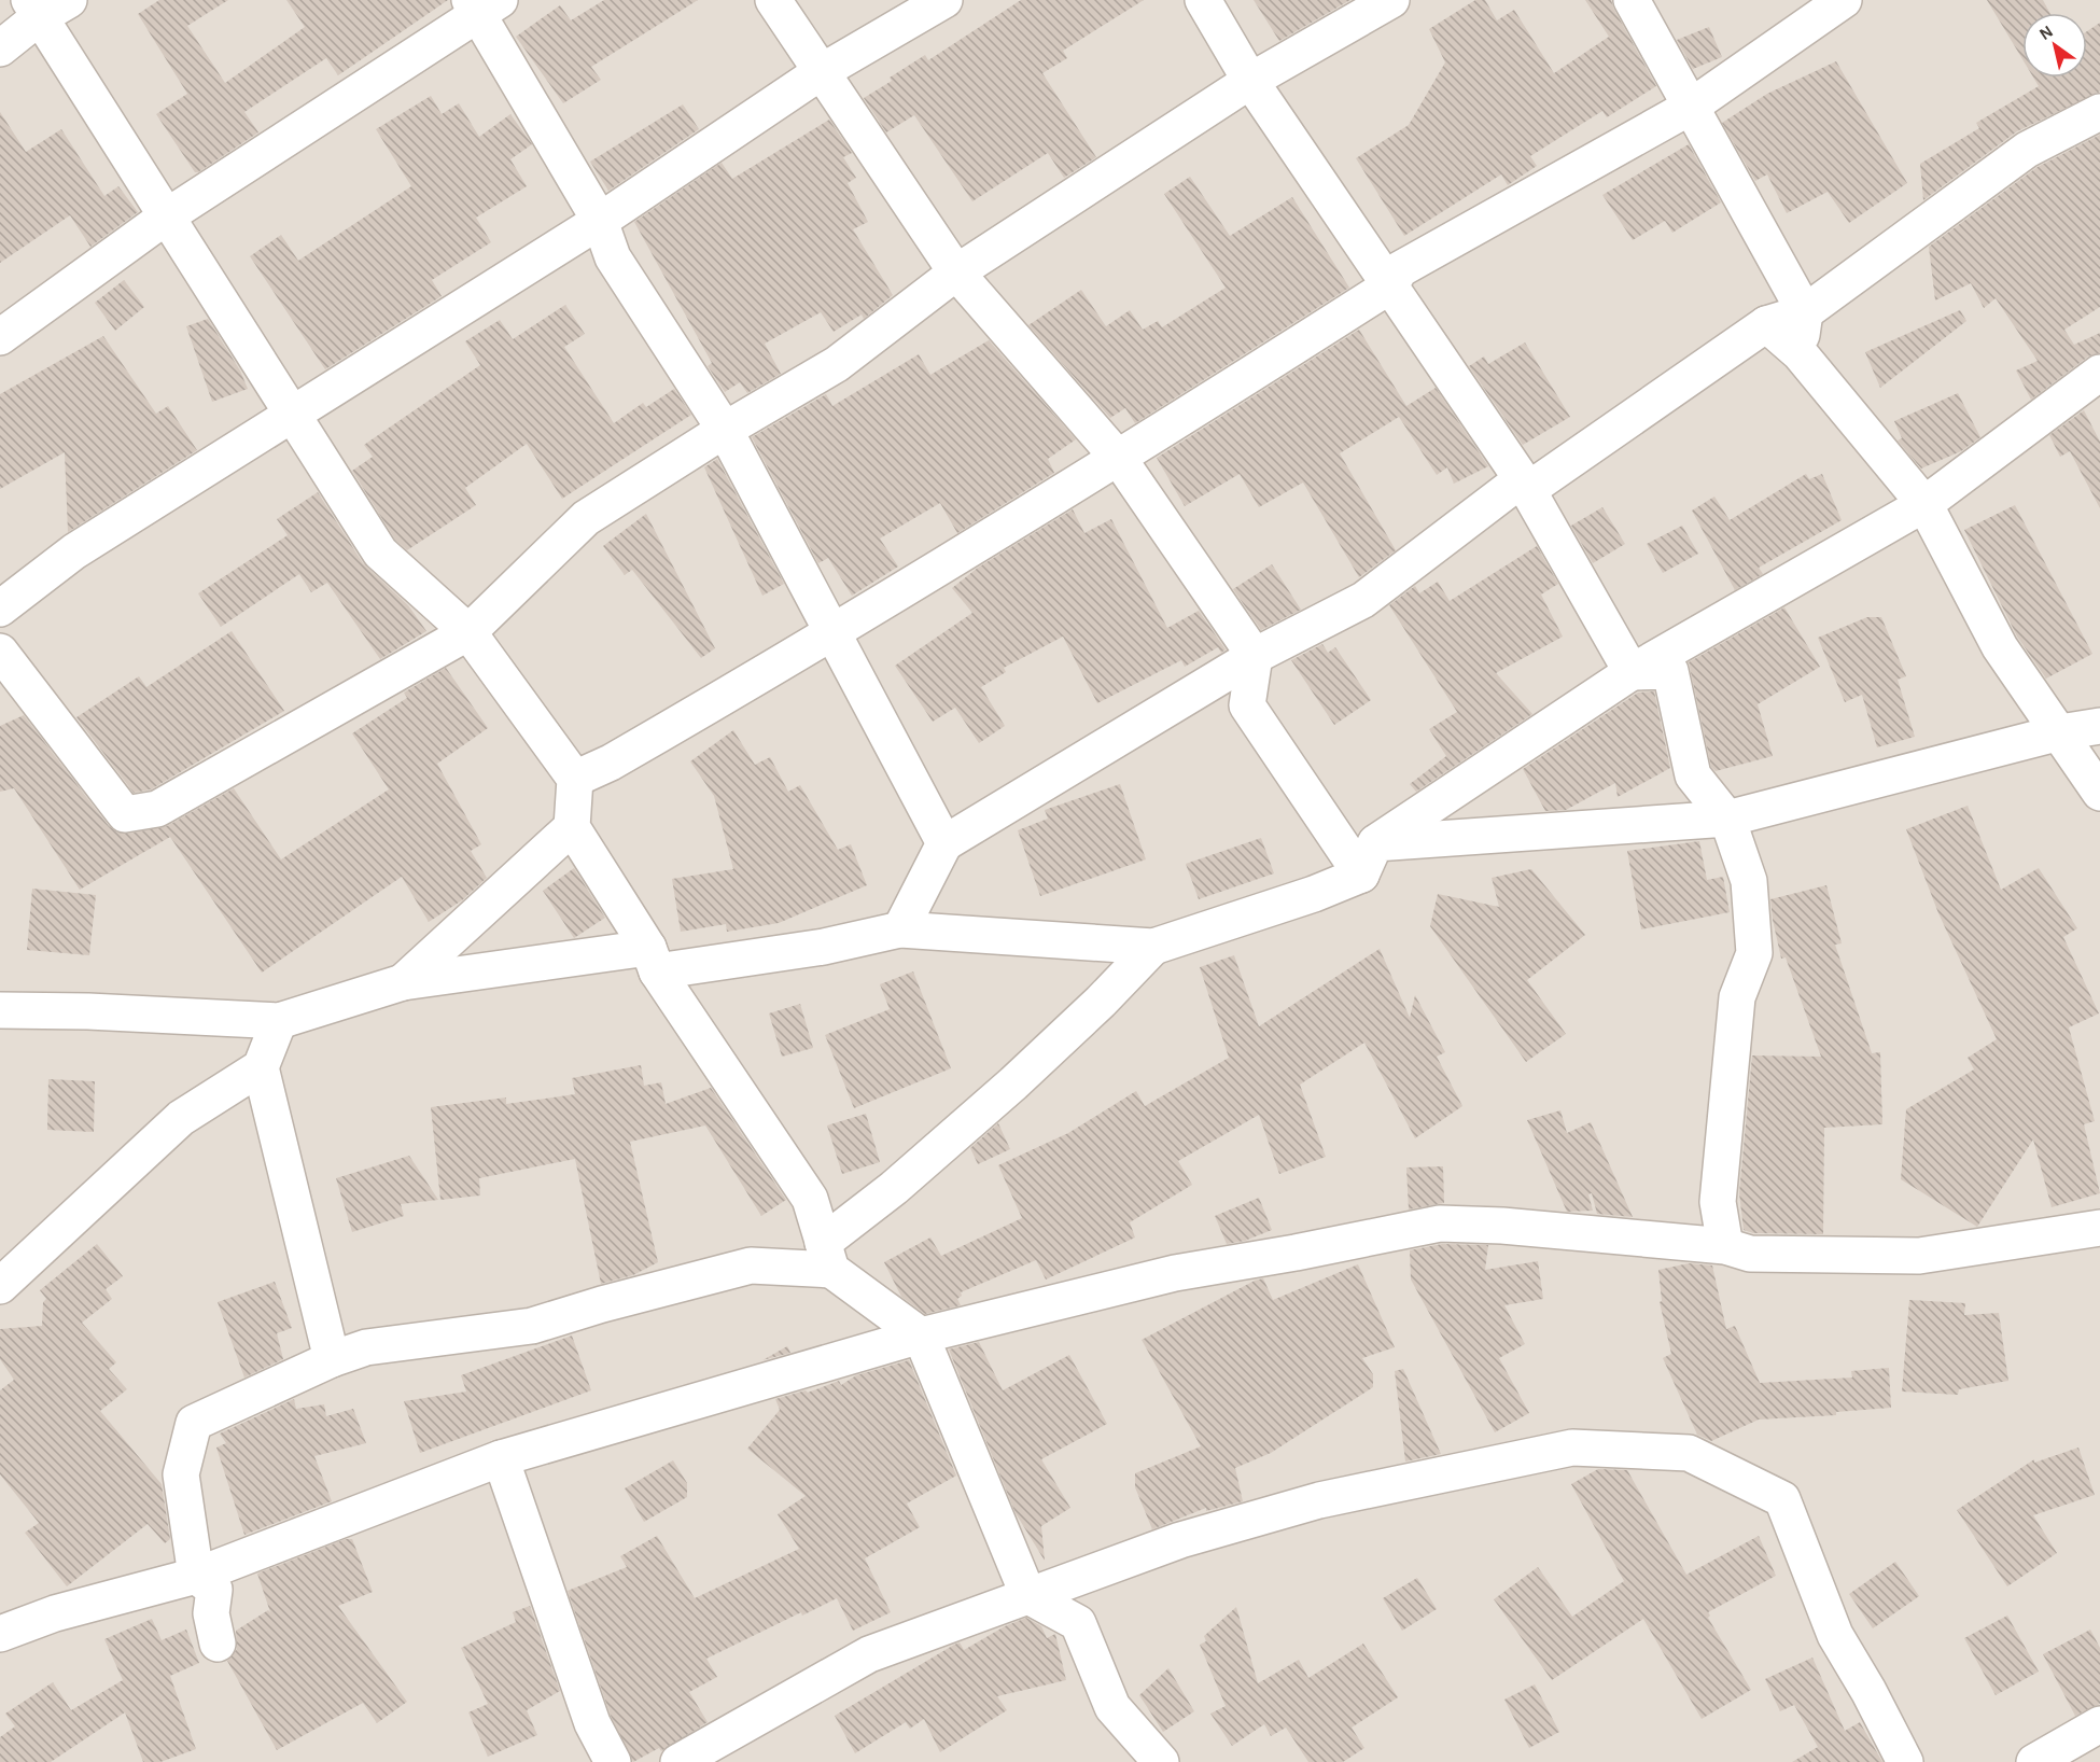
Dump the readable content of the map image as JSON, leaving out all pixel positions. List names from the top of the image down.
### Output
{
  "north": "top left"
}
